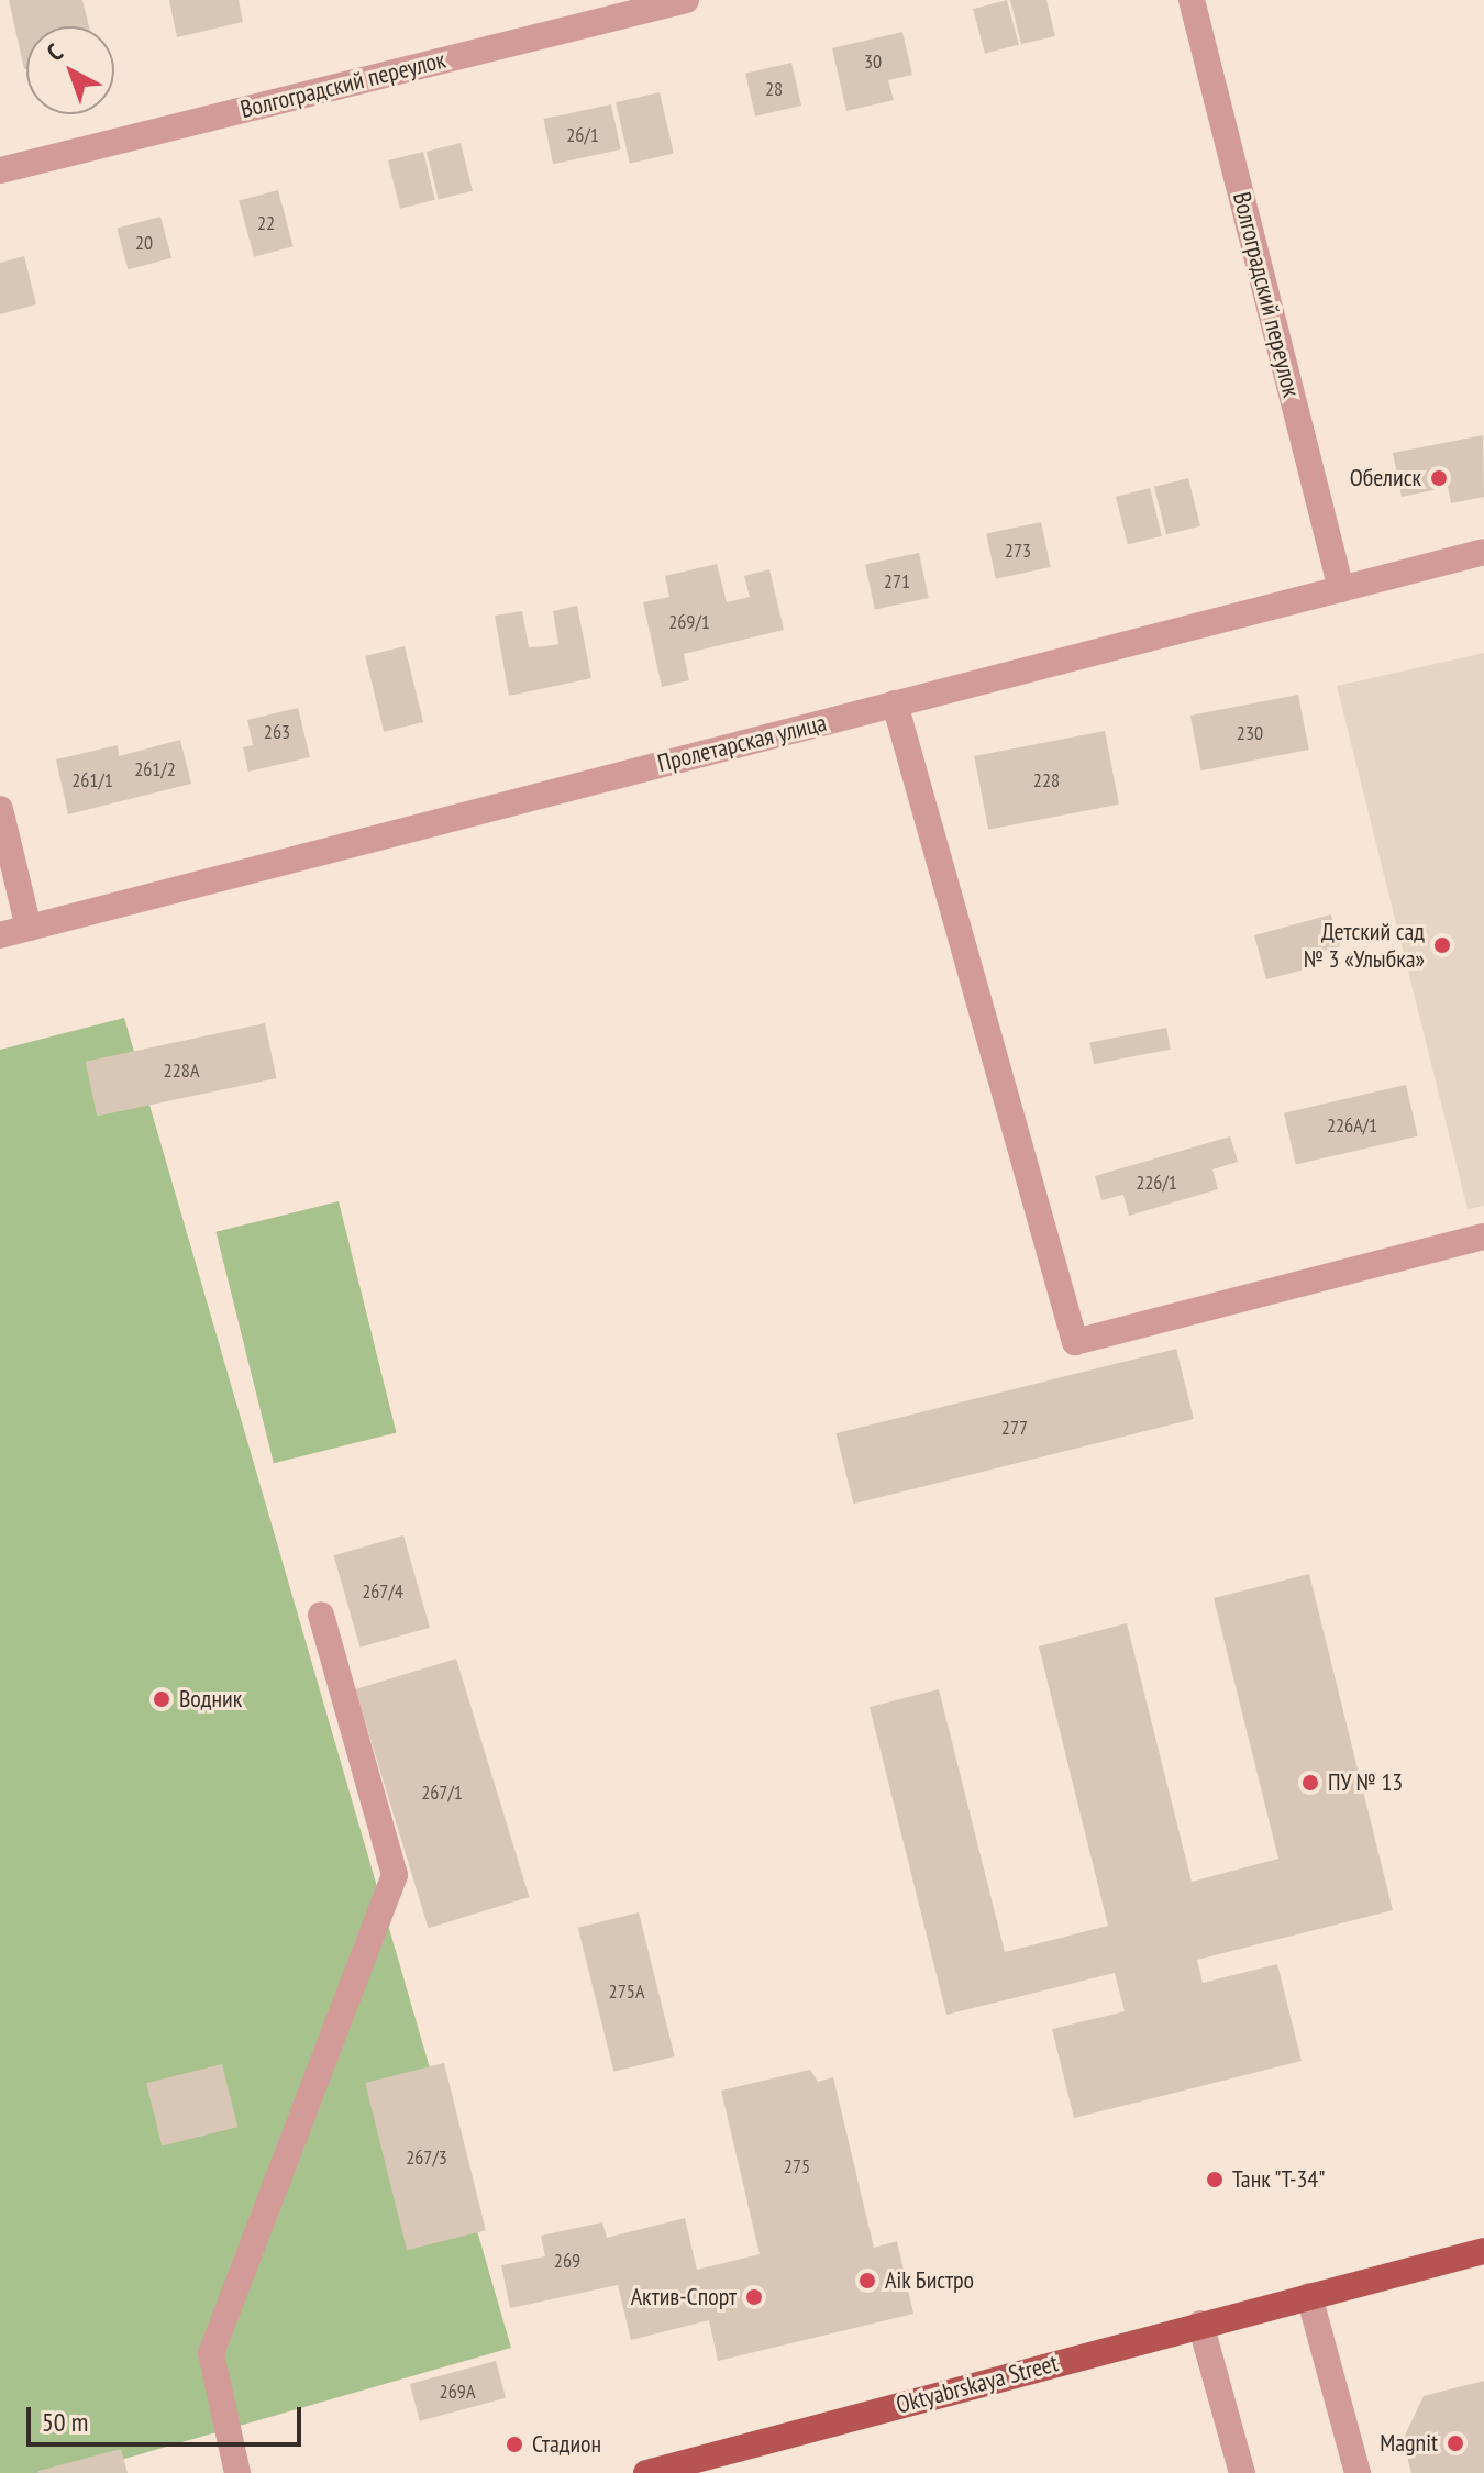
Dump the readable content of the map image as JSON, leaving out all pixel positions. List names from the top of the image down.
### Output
{
  "streets": {
    "main road": ["Oktyabrskaya Street"],
    "street": ["Волгоградский переулок", "Пролетарская улица"]
  },
  "crossings": [
    ["Волгоградский переулок", "Пролетарская улица"]
  ],
  "places": [
    "Обелиск",
    "Детский сад № 3 «Улыбка»",
    "Водник",
    "ПУ № 13",
    "Танк \"Т-34\"",
    "Aik Бистро",
    "Актив-Спорт",
    "Magnit",
    "Стадион"
  ],
  "house_numbers": [
    "30",
    "28",
    "26/1",
    "22",
    "20",
    "273",
    "271",
    "269/1",
    "263",
    "230",
    "261/2",
    "261/1",
    "228",
    "228А",
    "226А/1",
    "226/1",
    "277",
    "267/4",
    "267/1",
    "275А",
    "267/3",
    "275",
    "269",
    "269А"
  ],
  "scale_bar": "50 m",
  "north": "top left"
}
